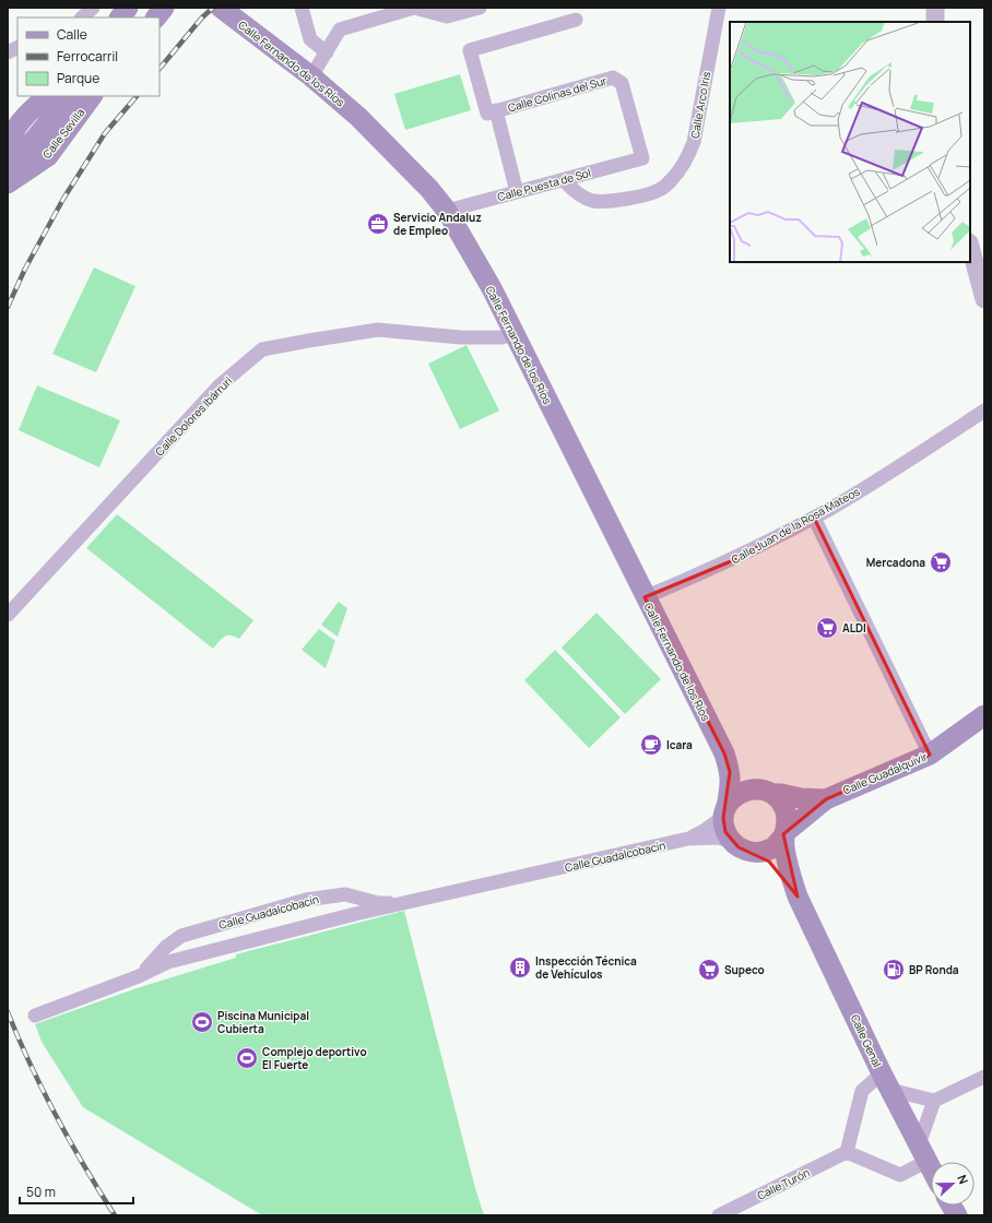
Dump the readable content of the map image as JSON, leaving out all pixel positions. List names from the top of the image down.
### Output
{
  "streets": {
    "main road": [
      "Calle Fernando de los Ríos",
      "Calle Sevilla",
      "Calle Guadalquivir",
      "Calle Genal"
    ],
    "street": [
      "Calle Colinas del Sur",
      "Calle Arco Iris",
      "Calle Puesta de Sol",
      "Calle Dolores Ibárruri",
      "Calle Juan de la Rosa Mateos",
      "Calle Guadalcobacín",
      "Calle Turón"
    ]
  },
  "crossings": [
    ["Calle Fernando de los Ríos", "Calle Puesta de Sol"],
    ["Calle Fernando de los Ríos", "Calle Dolores Ibárruri"],
    ["Calle Fernando de los Ríos", "Calle Juan de la Rosa Mateos"],
    ["Calle Fernando de los Ríos", "Calle Guadalquivir"],
    ["Calle Fernando de los Ríos", "Calle Guadalcobacín"],
    ["Calle Fernando de los Ríos", "Calle Genal"],
    ["Calle Colinas del Sur", "Calle Puesta de Sol"],
    ["Calle Arco Iris", "Calle Puesta de Sol"],
    ["Calle Guadalquivir", "Calle Guadalcobacín"],
    ["Calle Guadalquivir", "Calle Genal"],
    ["Calle Guadalcobacín", "Calle Genal"]
  ],
  "places": {
    "office": ["Servicio Andaluz de Empleo"],
    "supermarket": ["Mercadona", "ALDI", "Supeco"],
    "cafe": ["Icara"],
    "building": ["Inspección Técnica de Vehículos"],
    "fuel station": ["BP Ronda"],
    "sports": ["Piscina Municipal Cubierta", "Complejo deportivo El Fuerte"]
  },
  "legend": ["Calle", "Ferrocarril", "Parque"],
  "scale_bar": "50 m",
  "north": "right"
}
